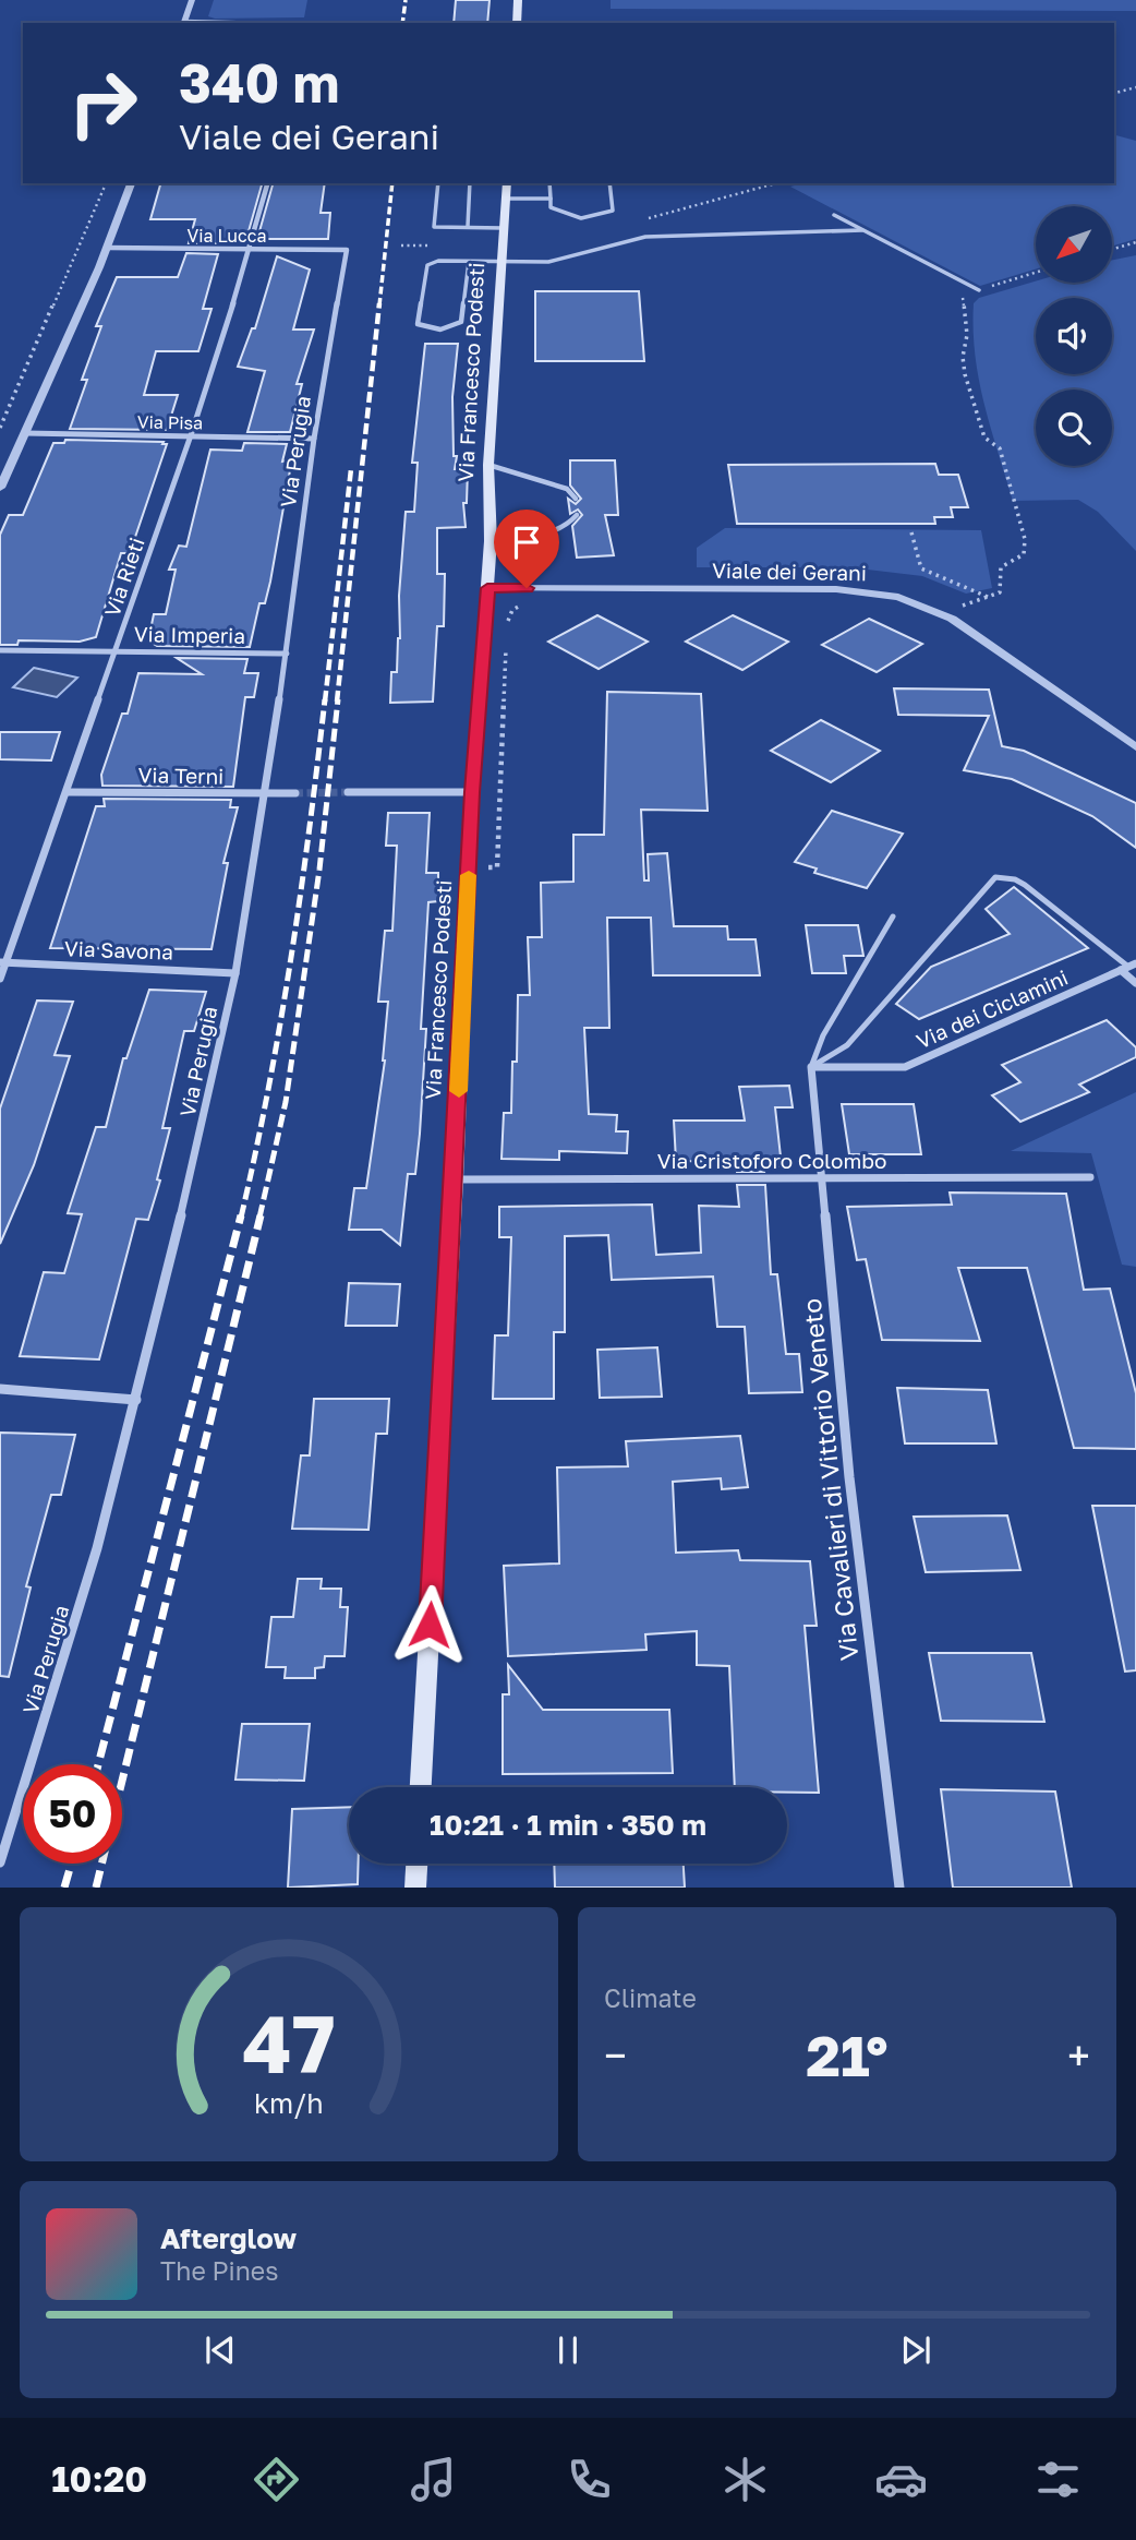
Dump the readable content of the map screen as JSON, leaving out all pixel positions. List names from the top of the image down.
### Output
{
  "streets": {
    "main road": ["Via Francesco Podesti"],
    "street": [
      "Via Lucca",
      "Via Pisa",
      "Via Perugia",
      "Viale dei Gerani",
      "Via Rieti",
      "Via Imperia",
      "Via Terni",
      "Via Savona",
      "Via dei Ciclamini",
      "Via Cristoforo Colombo",
      "Via Cavalieri di Vittorio Veneto"
    ]
  },
  "crossings": [
    ["Via Lucca", "Via Perugia"],
    ["Via Lucca", "Via Rieti"],
    ["Via Francesco Podesti", "Viale dei Gerani"],
    ["Via Francesco Podesti", "Via Cristoforo Colombo"],
    ["Via Pisa", "Via Perugia"],
    ["Via Pisa", "Via Rieti"],
    ["Via Perugia", "Via Imperia"],
    ["Via Perugia", "Via Terni"],
    ["Via Perugia", "Via Savona"],
    ["Via Rieti", "Via Imperia"],
    ["Via Rieti", "Via Terni"],
    ["Via Rieti", "Via Savona"],
    ["Via dei Ciclamini", "Via Cavalieri di Vittorio Veneto"],
    ["Via Cristoforo Colombo", "Via Cavalieri di Vittorio Veneto"]
  ],
  "north": "bottom left",
  "page": {
    "turn": ["340 m", "Viale dei Gerani"],
    "limit": "50",
    "trip": "10:21 · 1 min · 350 m",
    "tile": "Climate",
    "heat": ["−", "21°", "+"],
    "song": ["Afterglow", "The Pines"],
    "tabs": "10:20",
    "gauge": ["47", "km/h"]
  }
}
